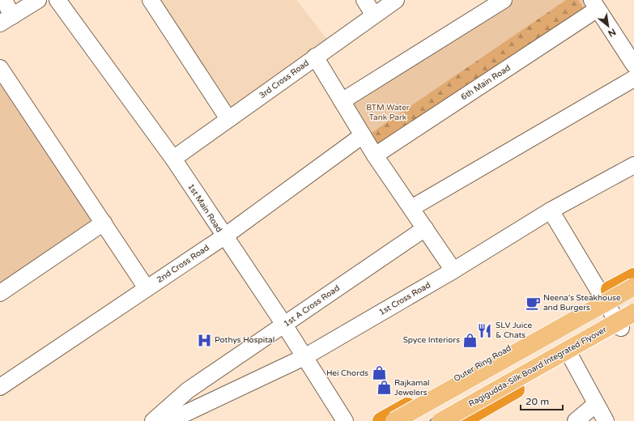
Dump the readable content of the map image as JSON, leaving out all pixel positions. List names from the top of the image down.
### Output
{
  "streets": {
    "highway": ["Outer Ring Road"],
    "main road": ["Ragigudda-Silk Board Integrated Flyover"],
    "street": [
      "3rd Cross Road",
      "6th Main Road",
      "1st Main Road",
      "2nd Cross Road",
      "1st Cross Road",
      "1st A Cross Road"
    ]
  },
  "crossings": [
    ["3rd Cross Road", "1st Main Road"],
    ["1st Main Road", "2nd Cross Road"],
    ["1st Main Road", "1st Cross Road"],
    ["1st Main Road", "1st A Cross Road"]
  ],
  "parks": ["BTM Water Tank Park"],
  "places": {
    "cafe": ["Neena's Steakhouse and Burgers"],
    "restaurant": ["SLV Juice & Chats"],
    "hospital": ["Pothys Hospital"],
    "shop": ["Spyce Interiors", "Hei Chords", "Rajkamal Jewelers"]
  },
  "scale_bar": "20 m",
  "north": "bottom right"
}
